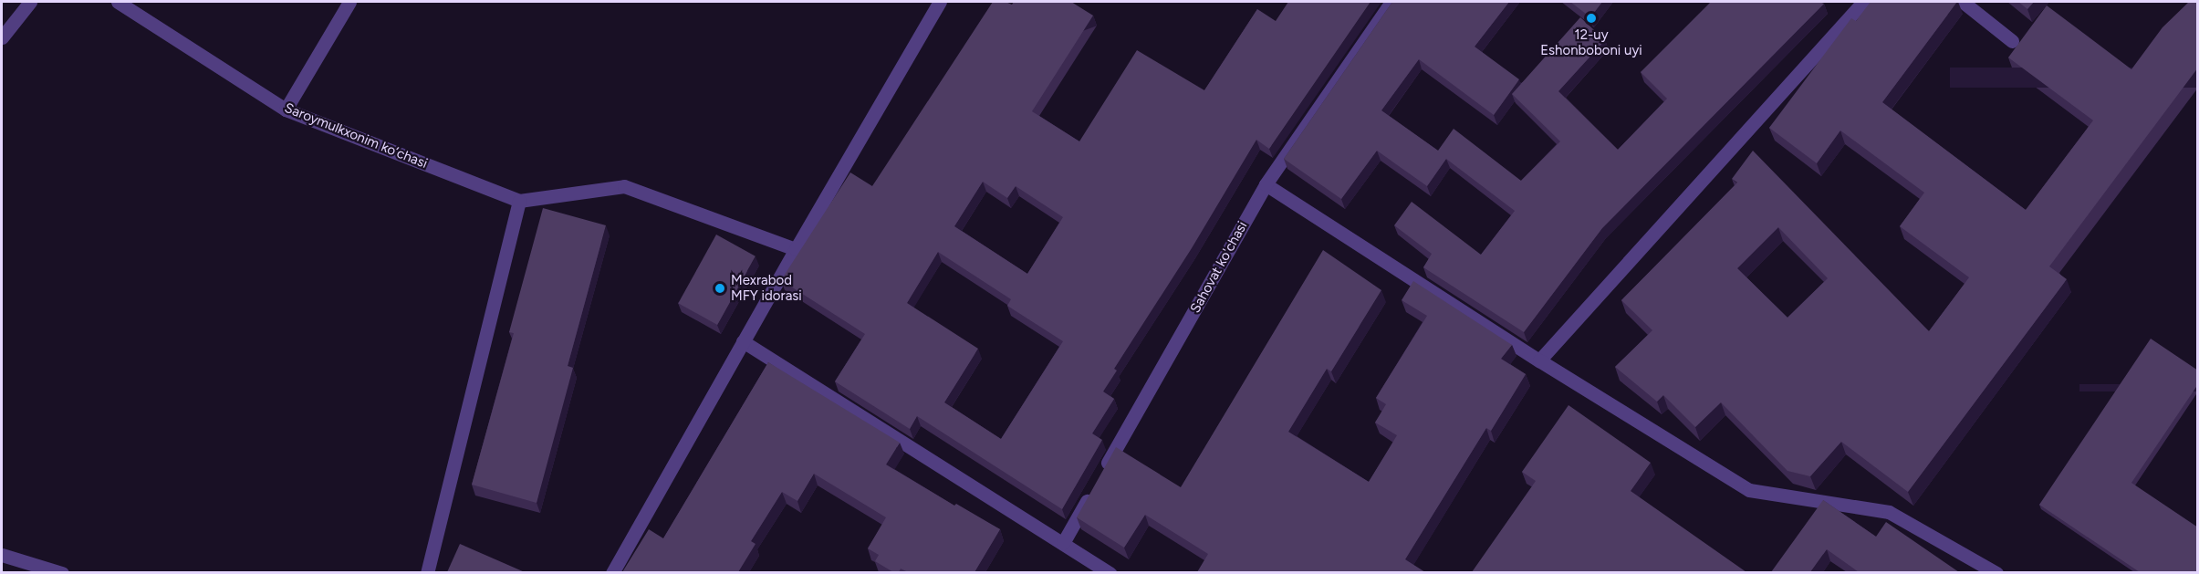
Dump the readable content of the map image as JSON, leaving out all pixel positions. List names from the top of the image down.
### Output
{
  "streets": {
    "street": ["Saroymulkxonim ko’chasi", "Sahovat ko'chasi"]
  },
  "places": ["12-uy Eshonboboni uyi", "Mexrabod MFY idorasi"]
}
